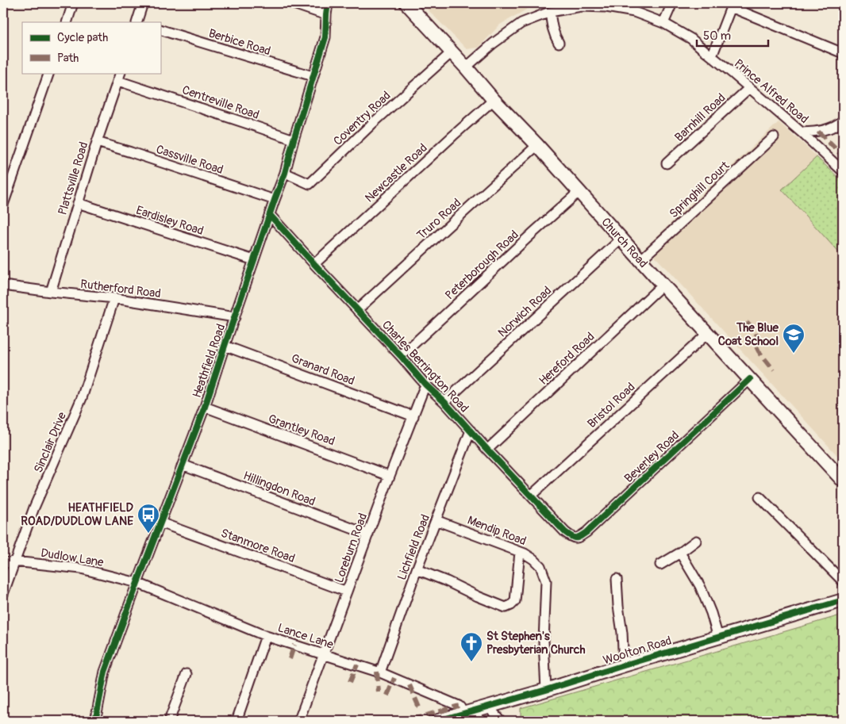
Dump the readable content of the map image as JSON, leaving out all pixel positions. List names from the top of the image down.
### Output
{
  "streets": {
    "street": [
      "Berbice Road",
      "Prince Alfred Road",
      "Centreville Road",
      "Barnhill Road",
      "Coventry Road",
      "Cassville Road",
      "Newcastle Road",
      "Plattsville Road",
      "Springhill Court",
      "Truro Road",
      "Eardisley Road",
      "Church Road",
      "Peterborough Road",
      "Rutherford Road",
      "Norwich Road",
      "Hereford Road",
      "Heathfield Road",
      "Charles Berrington Road",
      "Granard Road",
      "Bristol Road",
      "Grantley Road",
      "Sinclair Drive",
      "Beverley Road",
      "Hillingdon Road",
      "Mendip Road",
      "Stanmore Road",
      "Lichfield Road",
      "Loreburn Road",
      "Dudlow Lane",
      "Lance Lane",
      "Woolton Road"
    ]
  },
  "crossings": [
    ["Berbice Road", "Heathfield Road"],
    ["Prince Alfred Road", "Barnhill Road"],
    ["Prince Alfred Road", "Church Road"],
    ["Centreville Road", "Plattsville Road"],
    ["Centreville Road", "Heathfield Road"],
    ["Coventry Road", "Church Road"],
    ["Coventry Road", "Heathfield Road"],
    ["Cassville Road", "Plattsville Road"],
    ["Cassville Road", "Heathfield Road"],
    ["Newcastle Road", "Church Road"],
    ["Newcastle Road", "Charles Berrington Road"],
    ["Plattsville Road", "Eardisley Road"],
    ["Plattsville Road", "Rutherford Road"],
    ["Springhill Court", "Church Road"],
    ["Truro Road", "Church Road"],
    ["Truro Road", "Charles Berrington Road"],
    ["Eardisley Road", "Heathfield Road"],
    ["Church Road", "Peterborough Road"],
    ["Church Road", "Norwich Road"],
    ["Church Road", "Hereford Road"],
    ["Church Road", "Bristol Road"],
    ["Church Road", "Beverley Road"],
    ["Peterborough Road", "Charles Berrington Road"],
    ["Rutherford Road", "Heathfield Road"],
    ["Rutherford Road", "Sinclair Drive"],
    ["Norwich Road", "Charles Berrington Road"],
    ["Hereford Road", "Charles Berrington Road"],
    ["Heathfield Road", "Charles Berrington Road"],
    ["Heathfield Road", "Granard Road"],
    ["Heathfield Road", "Grantley Road"],
    ["Heathfield Road", "Hillingdon Road"],
    ["Heathfield Road", "Stanmore Road"],
    ["Heathfield Road", "Dudlow Lane"],
    ["Heathfield Road", "Lance Lane"],
    ["Charles Berrington Road", "Bristol Road"],
    ["Charles Berrington Road", "Beverley Road"],
    ["Charles Berrington Road", "Lichfield Road"],
    ["Charles Berrington Road", "Loreburn Road"],
    ["Granard Road", "Loreburn Road"],
    ["Grantley Road", "Loreburn Road"],
    ["Sinclair Drive", "Dudlow Lane"],
    ["Hillingdon Road", "Loreburn Road"],
    ["Mendip Road", "Lichfield Road"],
    ["Mendip Road", "Woolton Road"],
    ["Stanmore Road", "Loreburn Road"],
    ["Lichfield Road", "Lance Lane"],
    ["Loreburn Road", "Lance Lane"],
    ["Dudlow Lane", "Lance Lane"],
    ["Lance Lane", "Woolton Road"]
  ],
  "places": {
    "school or university": ["The Blue Coat School"],
    "bus stop": ["HEATHFIELD ROAD/DUDLOW LANE"],
    "church": ["St Stephen's Presbyterian Church"]
  },
  "legend": ["Cycle path", "Path"],
  "scale_bar": "50 m"
}
